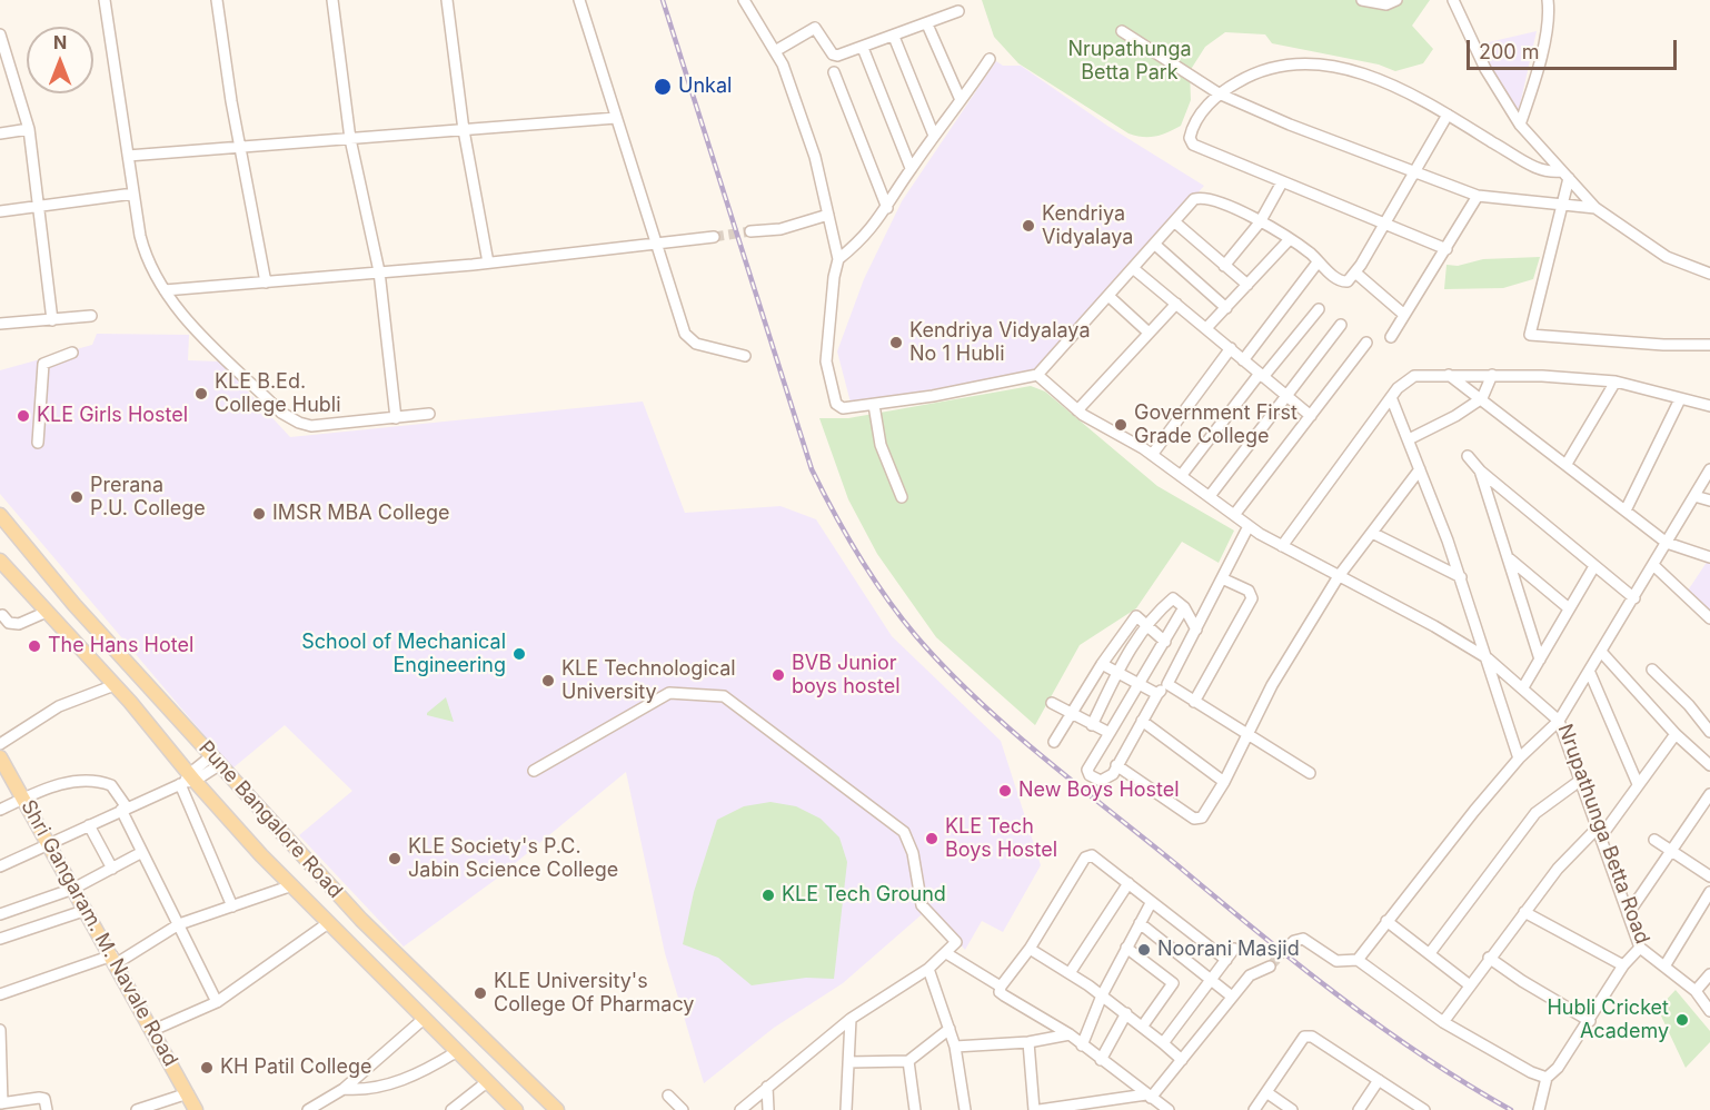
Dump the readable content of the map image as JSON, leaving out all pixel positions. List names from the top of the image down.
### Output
{
  "streets": {
    "main road": ["Pune Bangalore Road", "Shri Gangaram. M. Navale Road"],
    "street": ["Nrupathunga Betta Road"]
  },
  "parks": ["Nrupathunga Betta Park"],
  "places": [
    "Unkal",
    "Kendriya Vidyalaya",
    "Kendriya Vidyalaya No 1 Hubli",
    "KLE B.Ed. College Hubli",
    "KLE Girls Hostel",
    "Government First Grade College",
    "Prerana P.U. College",
    "IMSR MBA College",
    "The Hans Hotel",
    "School of Mechanical Engineering",
    "BVB Junior boys hostel",
    "KLE Technological University",
    "New Boys Hostel",
    "KLE Tech Boys Hostel",
    "KLE Society's P.C. Jabin Science College",
    "KLE Tech Ground",
    "Noorani Masjid",
    "KLE University's College Of Pharmacy",
    "Hubli Cricket Academy",
    "KH Patil College"
  ],
  "scale_bar": "200 m",
  "north": "top"
}
